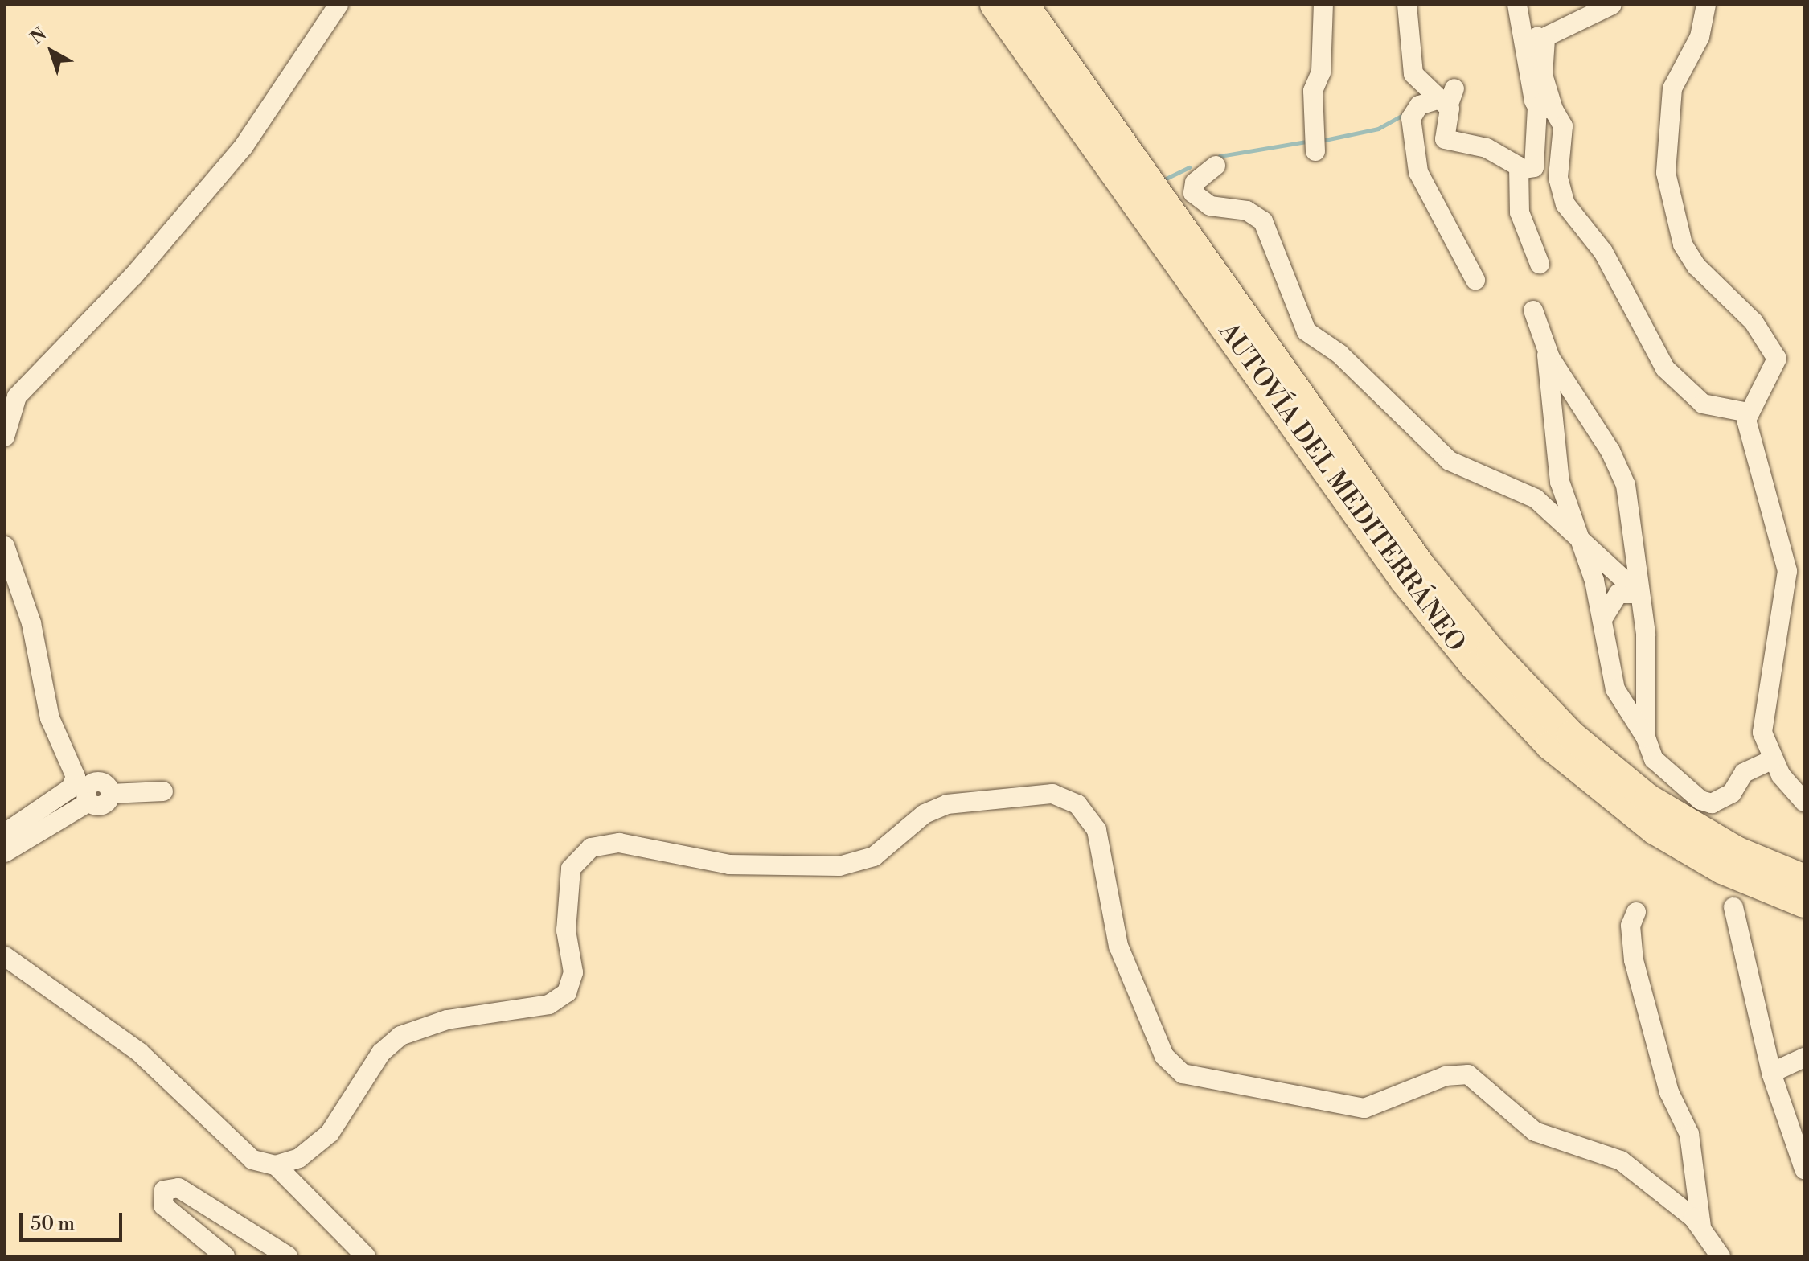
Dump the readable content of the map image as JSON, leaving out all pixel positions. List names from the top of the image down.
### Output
{
  "streets": {
    "highway": ["AUTOVÍA DEL MEDITERRÁNEO"]
  },
  "scale_bar": "50 m",
  "north": "top left"
}
